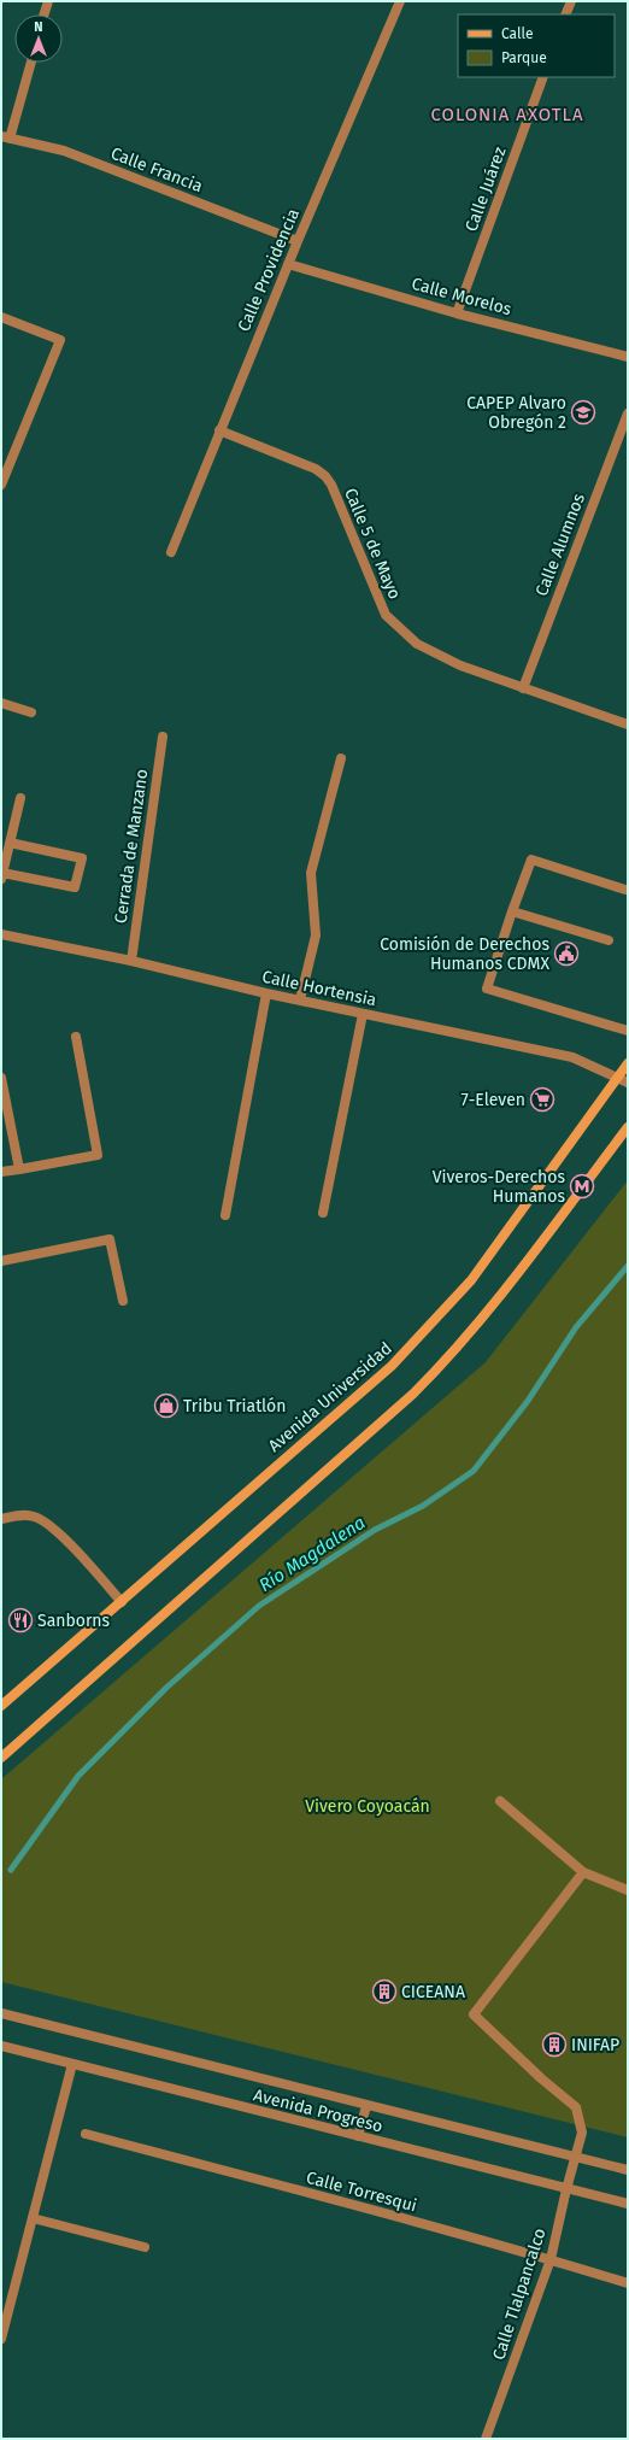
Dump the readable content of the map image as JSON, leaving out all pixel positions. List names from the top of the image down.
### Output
{
  "streets": {
    "main road": ["Avenida Universidad"],
    "street": [
      "Calle Francia",
      "Calle Juárez",
      "Calle Providencia",
      "Calle Morelos",
      "Calle 5 de Mayo",
      "Calle Alumnos",
      "Cerrada de Manzano",
      "Calle Hortensia",
      "Avenida Progreso",
      "Calle Torresqui",
      "Calle Tlalpancalco"
    ]
  },
  "crossings": [
    ["Calle Francia", "Calle Providencia"],
    ["Calle Juárez", "Calle Morelos"],
    ["Calle Providencia", "Calle Morelos"],
    ["Calle Providencia", "Calle 5 de Mayo"],
    ["Calle 5 de Mayo", "Calle Alumnos"],
    ["Cerrada de Manzano", "Calle Hortensia"],
    ["Calle Hortensia", "Avenida Universidad"],
    ["Avenida Progreso", "Calle Tlalpancalco"],
    ["Calle Torresqui", "Calle Tlalpancalco"]
  ],
  "districts": ["COLONIA AXOTLA"],
  "water": ["Río Magdalena"],
  "parks": ["Vivero Coyoacán"],
  "places": {
    "school or university": ["CAPEP Alvaro Obregón 2"],
    "public building": ["Comisión de Derechos Humanos CDMX"],
    "supermarket": ["7-Eleven"],
    "metro station": ["Viveros-Derechos Humanos"],
    "shop": ["Tribu Triatlón"],
    "restaurant": ["Sanborns"],
    "building": ["CICEANA", "INIFAP"]
  },
  "legend": ["Calle", "Parque"],
  "north": "top"
}
